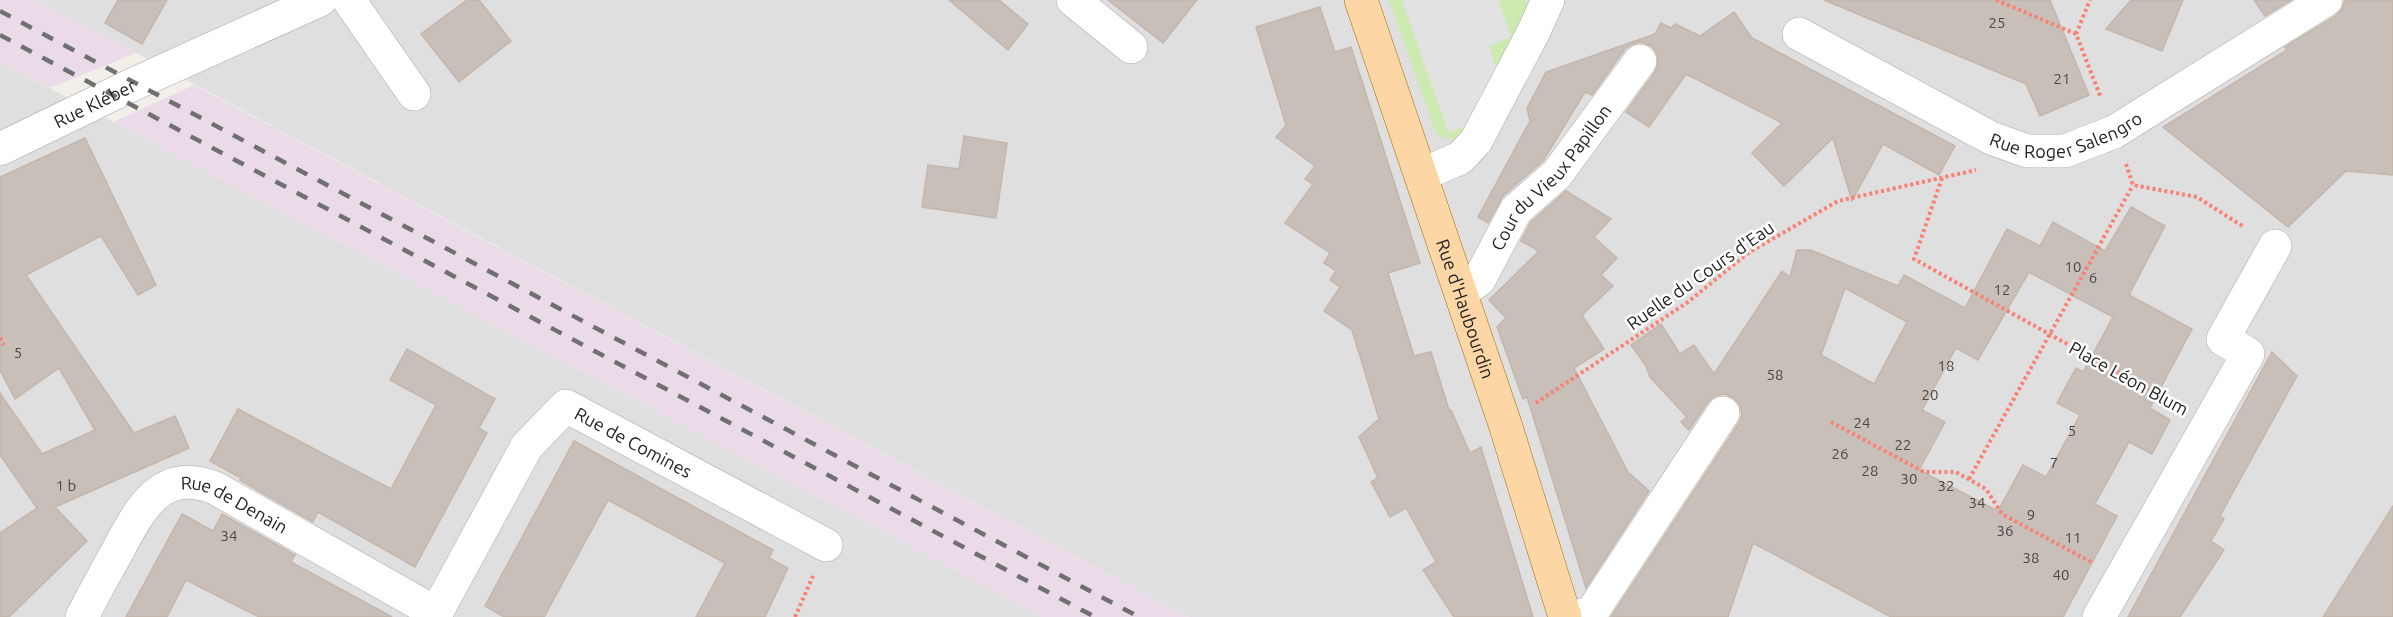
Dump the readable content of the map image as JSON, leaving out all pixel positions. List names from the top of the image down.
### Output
{
  "streets": {
    "main road": ["Rue d'Haubourdin"],
    "street": [
      "Rue Kléber",
      "Rue Roger Salengro",
      "Cour du Vieux Papillon",
      "Place Léon Blum",
      "Rue de Comines",
      "Rue de Denain"
    ],
    "path": ["Ruelle du Cours d'Eau"]
  },
  "crossings": [
    ["Rue Roger Salengro", "Ruelle du Cours d'Eau"],
    ["Cour du Vieux Papillon", "Rue d'Haubourdin"],
    ["Ruelle du Cours d'Eau", "Rue d'Haubourdin"],
    ["Ruelle du Cours d'Eau", "Place Léon Blum"],
    ["Rue de Comines", "Rue de Denain"]
  ],
  "house_numbers": [
    "25",
    "21",
    "10",
    "6",
    "12",
    "5",
    "18",
    "58",
    "20",
    "24",
    "5",
    "22",
    "26",
    "7",
    "28",
    "30",
    "1 b",
    "32",
    "34",
    "9",
    "36",
    "34",
    "11",
    "38",
    "40"
  ]
}
